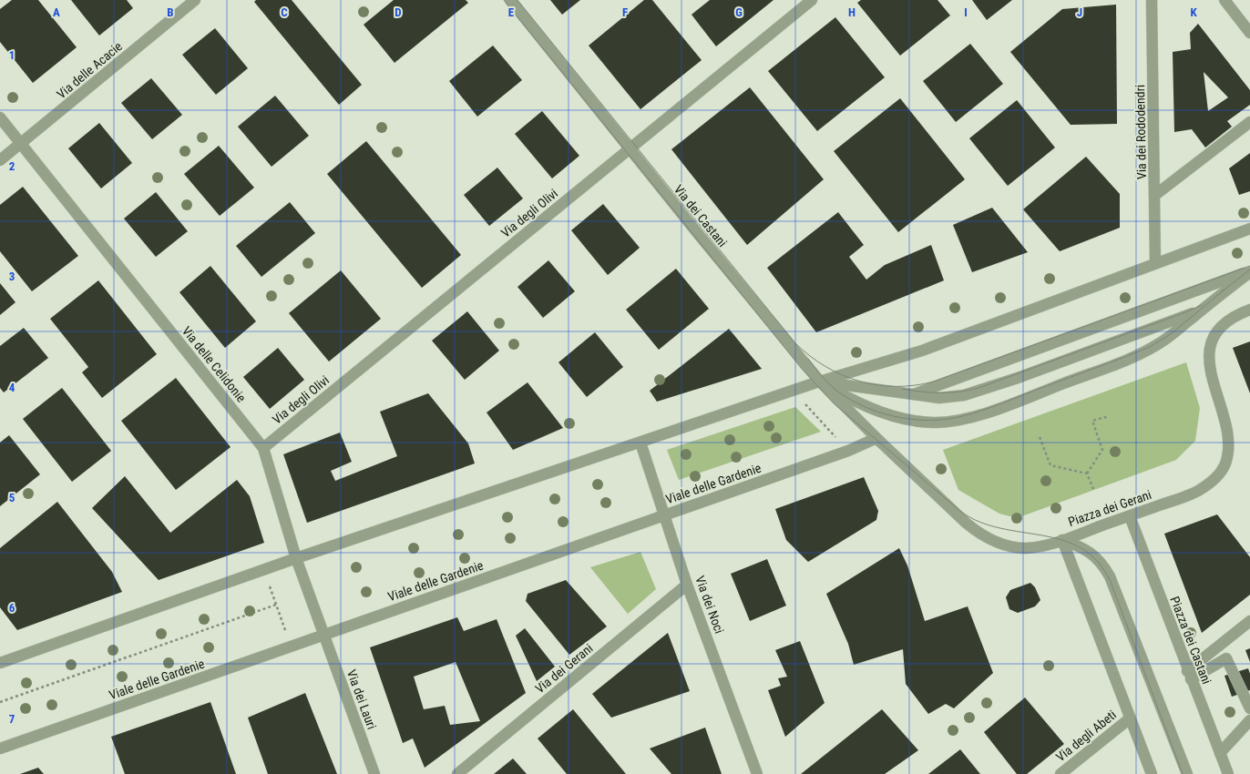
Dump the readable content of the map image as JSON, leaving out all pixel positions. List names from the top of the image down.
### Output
{
  "streets": {
    "street": [
      "Via delle Acacie",
      "Via dei Rododendri",
      "Via degli Olivi",
      "Via dei Castani",
      "Via delle Celidonie",
      "Viale delle Gardenie",
      "Piazza dei Gerani",
      "Via dei Noci",
      "Piazza dei Castani",
      "Via dei Gerani",
      "Via dei Lauri",
      "Via degli Abeti"
    ]
  },
  "crossings": [
    ["Via delle Acacie", "Via delle Celidonie"],
    ["Via degli Olivi", "Via dei Castani"],
    ["Via degli Olivi", "Via delle Celidonie"],
    ["Via dei Castani", "Viale delle Gardenie"],
    ["Via dei Castani", "Piazza dei Gerani"],
    ["Via delle Celidonie", "Viale delle Gardenie"],
    ["Via delle Celidonie", "Via dei Lauri"],
    ["Viale delle Gardenie", "Piazza dei Gerani"],
    ["Viale delle Gardenie", "Via dei Noci"],
    ["Viale delle Gardenie", "Via dei Lauri"],
    ["Piazza dei Gerani", "Piazza dei Castani"],
    ["Via dei Noci", "Via dei Gerani"]
  ],
  "grid": {
    "columns": [
      "A",
      "B",
      "C",
      "D",
      "E",
      "F",
      "G",
      "H",
      "I",
      "J",
      "K"
    ],
    "rows": [
      "1",
      "2",
      "3",
      "4",
      "5",
      "6",
      "7"
    ]
  }
}
